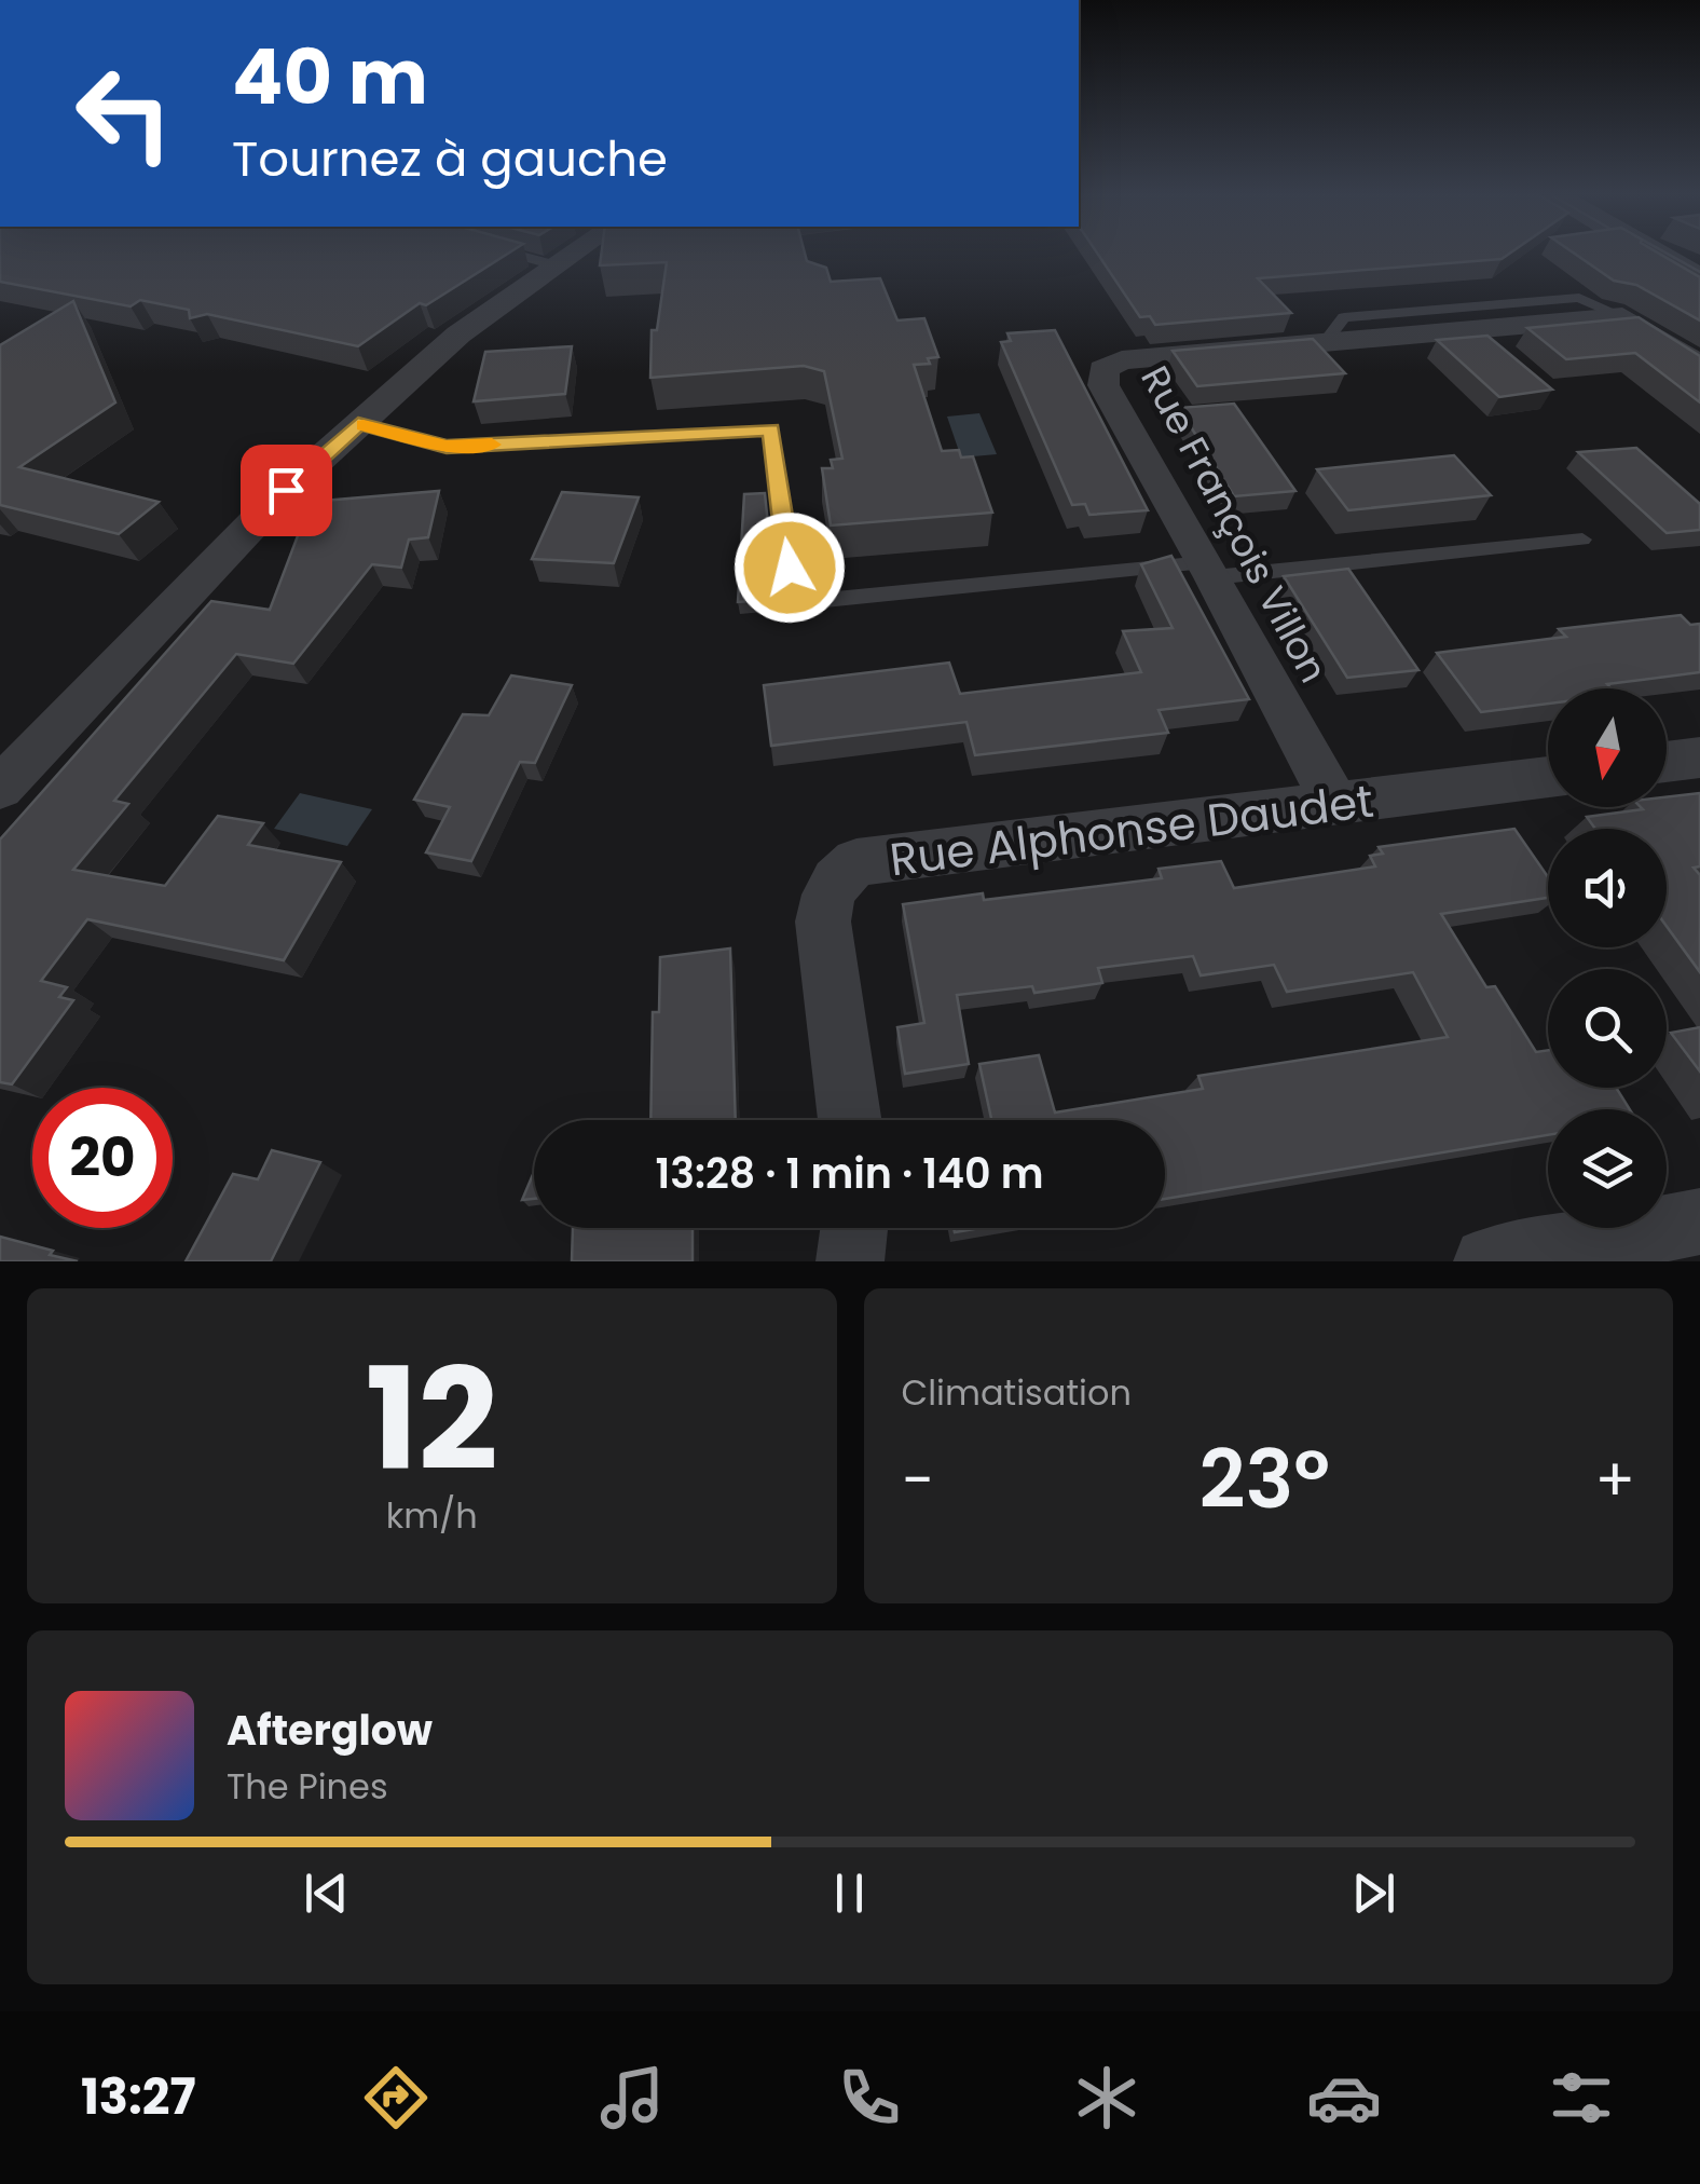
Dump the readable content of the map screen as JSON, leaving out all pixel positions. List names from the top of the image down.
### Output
{
  "streets": {
    "street": ["Rue François Villon", "Rue Alphonse Daudet"]
  },
  "crossings": [
    ["Rue François Villon", "Rue Alphonse Daudet"]
  ],
  "north": "bottom",
  "page": {
    "turn": ["40 m", "Tournez à gauche"],
    "limit": "20",
    "trip": "13:28 · 1 min · 140 m",
    "tile": [
      ["12", "km/h"],
      "Climatisation"
    ],
    "heat": ["−", "23°", "+"],
    "song": ["Afterglow", "The Pines"],
    "tabs": "13:27"
  }
}
